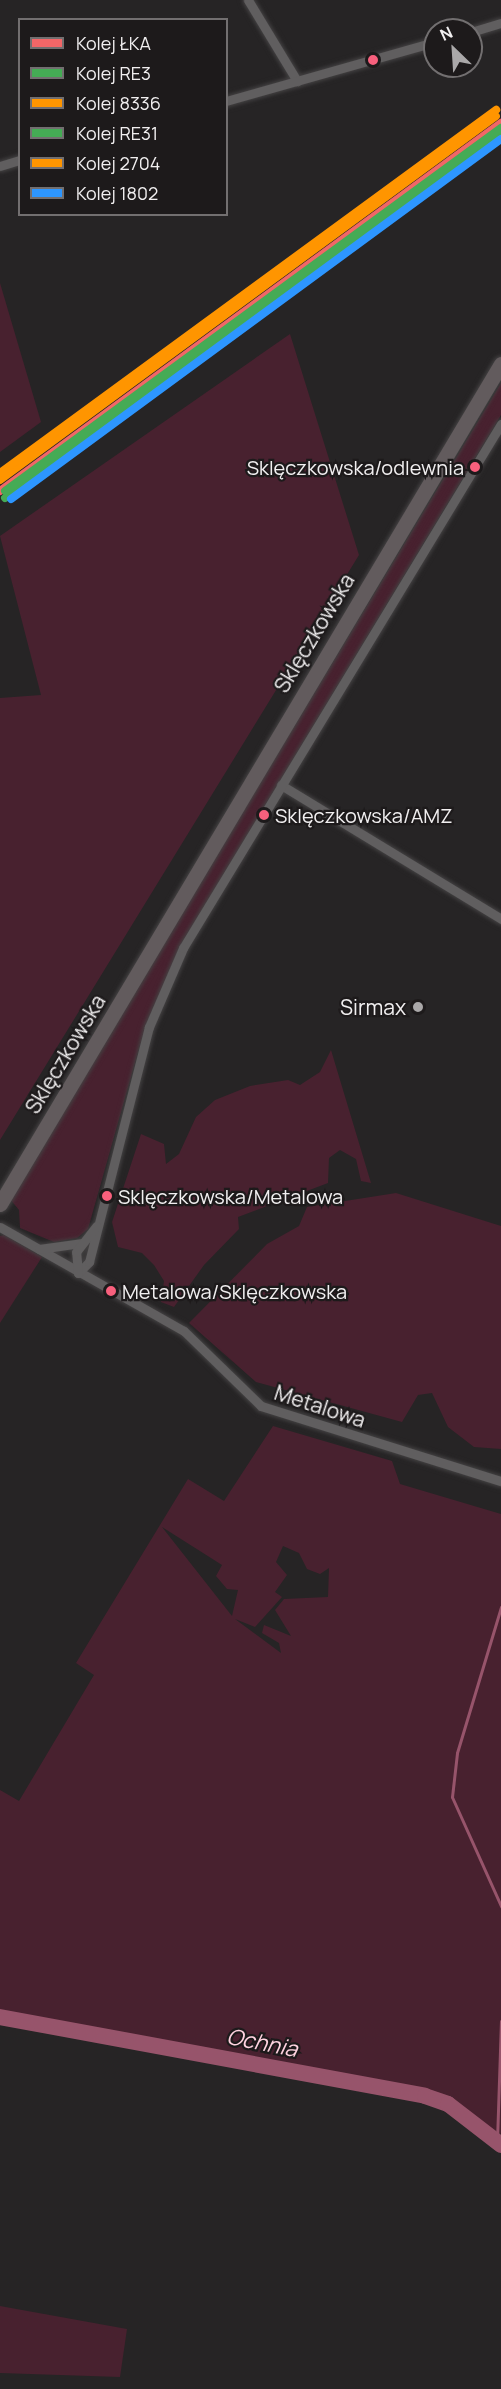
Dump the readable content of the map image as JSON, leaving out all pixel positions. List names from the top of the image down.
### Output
{
  "streets": {
    "main road": ["Sklęczkowska"],
    "street": ["Metalowa"]
  },
  "water": ["Ochnia"],
  "places": [
    "Sklęczkowska/odlewnia",
    "Sklęczkowska/AMZ",
    "Sirmax",
    "Sklęczkowska/Metalowa",
    "Metalowa/Sklęczkowska"
  ],
  "lines": [
    "rail line 2704",
    "rail line 8336",
    "rail line ŁKA",
    "rail line RE31",
    "rail line RE3",
    "rail line 1802"
  ],
  "legend": [
    "Kolej ŁKA",
    "Kolej RE3",
    "Kolej 8336",
    "Kolej RE31",
    "Kolej 2704",
    "Kolej 1802"
  ],
  "north": "top left"
}
